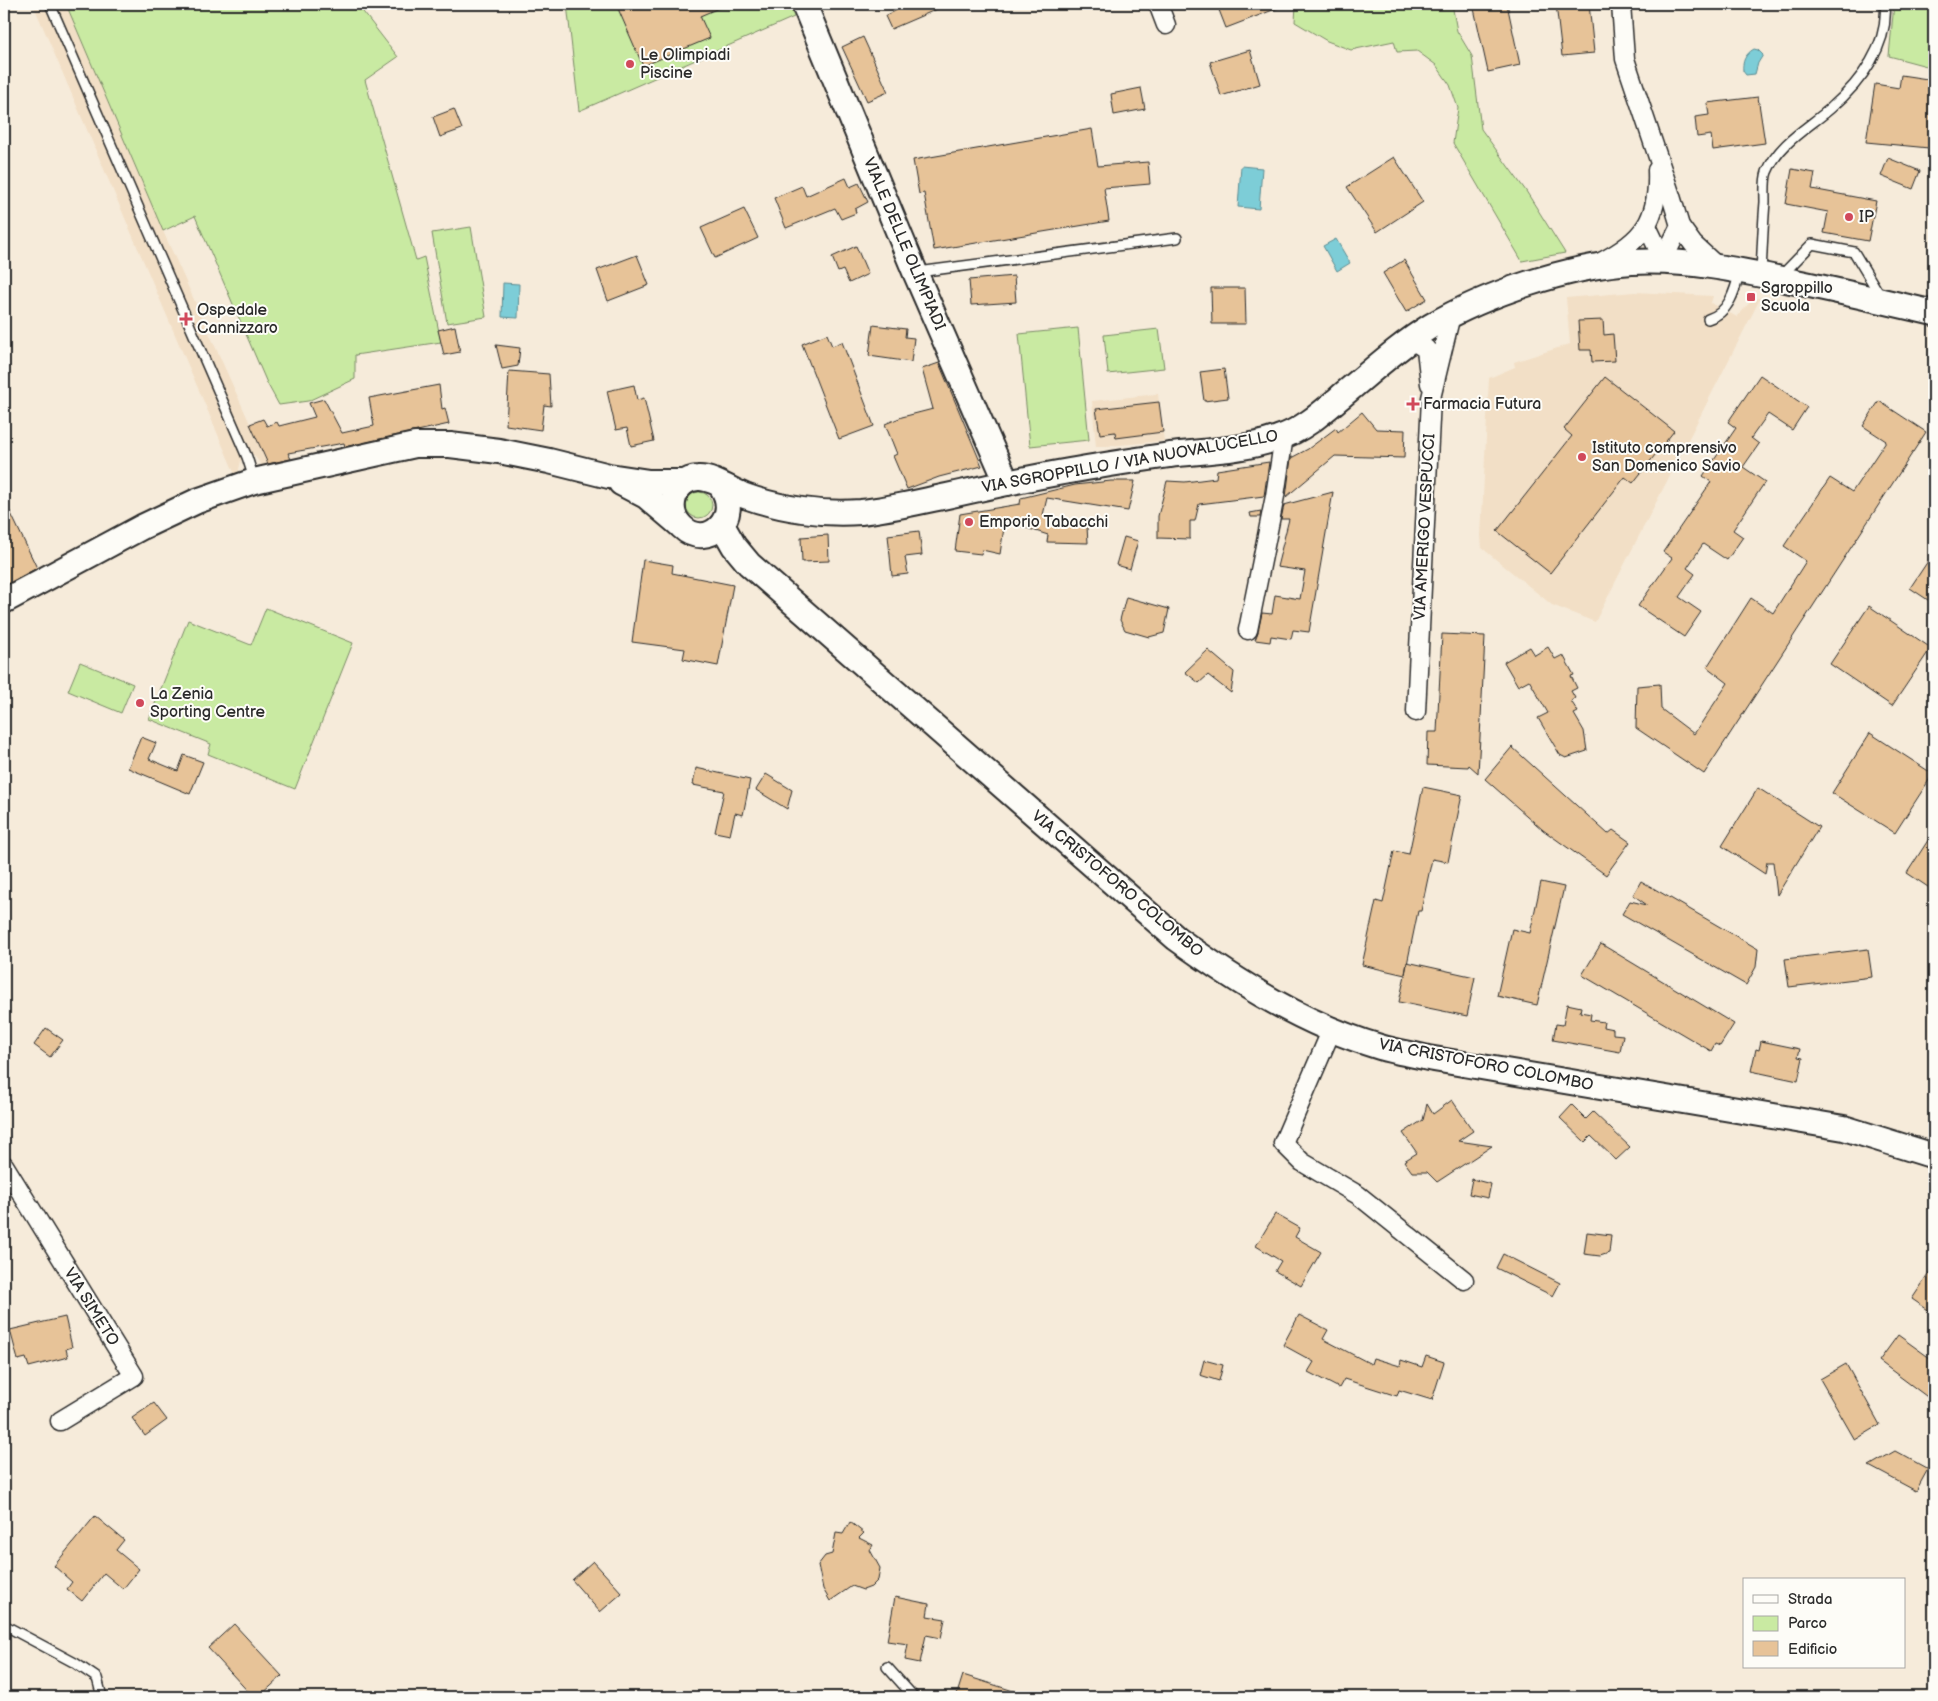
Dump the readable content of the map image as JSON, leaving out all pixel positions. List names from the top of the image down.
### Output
{
  "streets": {
    "main road": ["VIALE DELLE OLIMPIADI", "VIA SGROPPILLO / VIA NUOVALUCELLO", "VIA CRISTOFORO COLOMBO"],
    "street": ["VIA AMERIGO VESPUCCI", "VIA SIMETO"]
  },
  "crossings": [
    ["VIALE DELLE OLIMPIADI", "VIA SGROPPILLO / VIA NUOVALUCELLO"],
    ["VIA SGROPPILLO / VIA NUOVALUCELLO", "VIA AMERIGO VESPUCCI"]
  ],
  "places": {
    "other": [
      "Le Olimpiadi Piscine",
      "IP",
      "Istituto comprensivo San Domenico Savio",
      "Emporio Tabacchi",
      "La Zenia Sporting Centre"
    ],
    "transit": ["Sgroppillo Scuola"],
    "health": ["Ospedale Cannizzaro", "Farmacia Futura"]
  },
  "legend": ["Strada", "Parco", "Edificio"]
}
